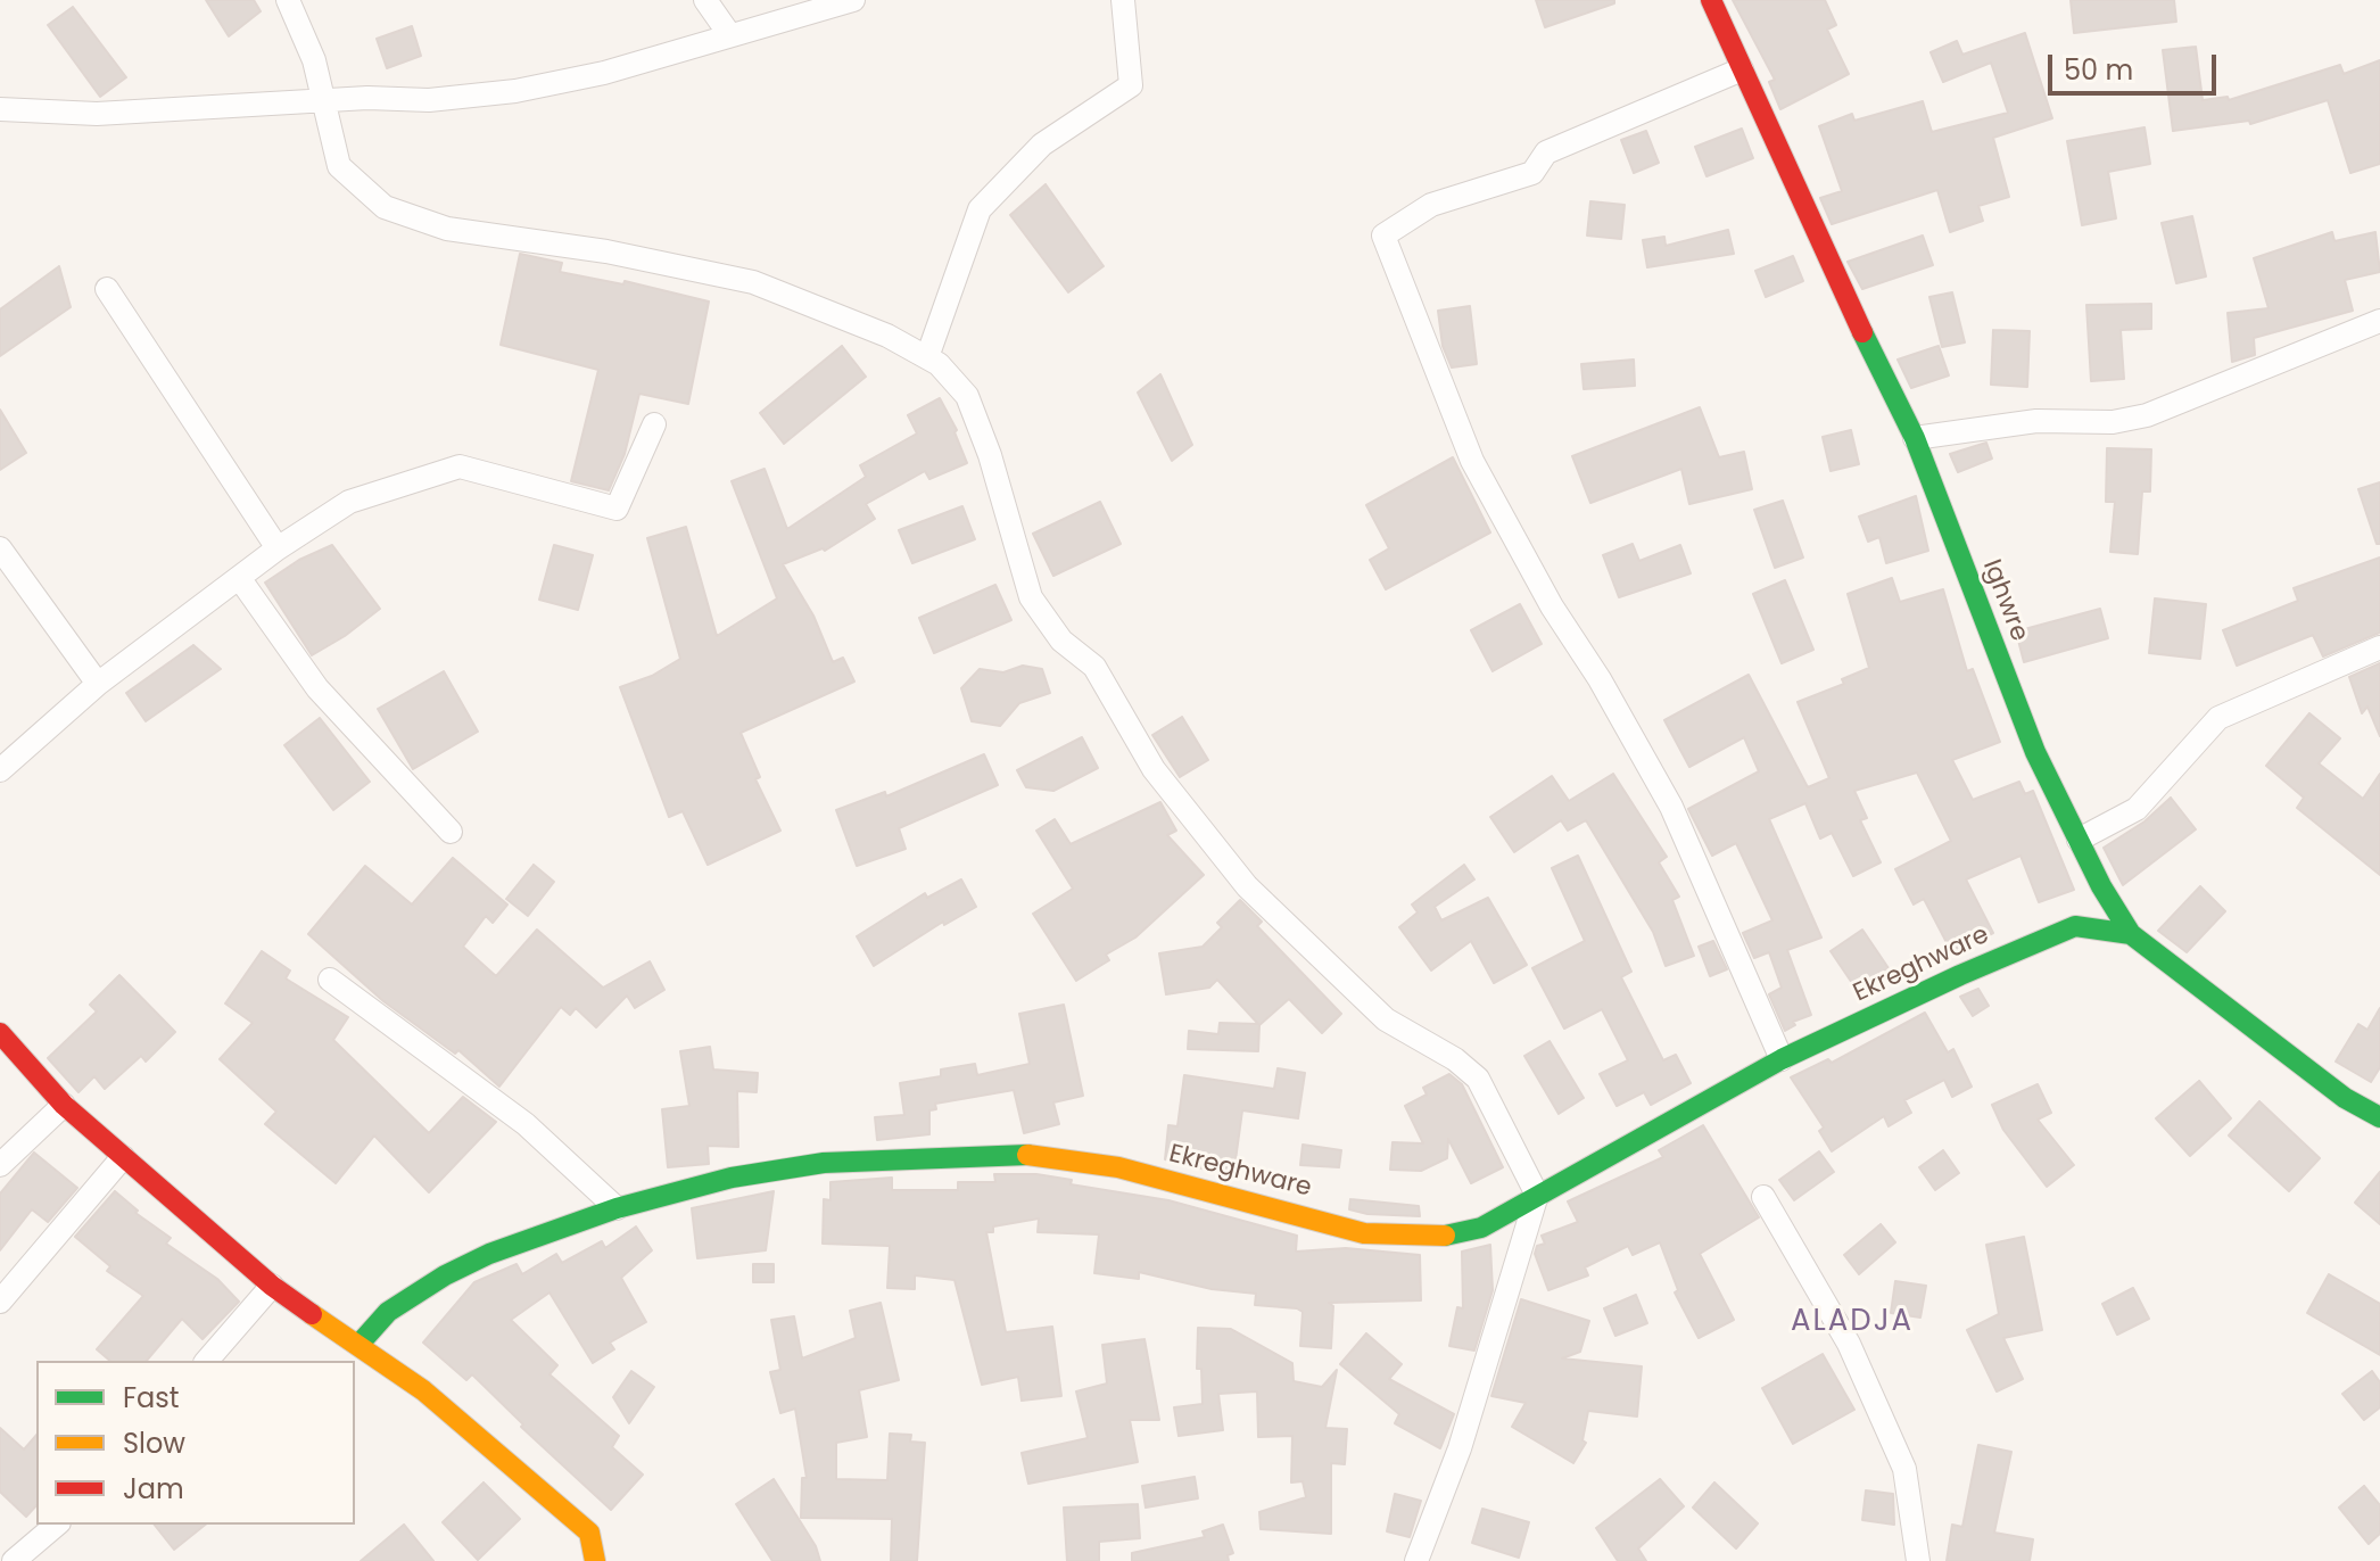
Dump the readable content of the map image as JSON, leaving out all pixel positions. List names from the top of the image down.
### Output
{
  "streets": {
    "street": ["Ighwre", "Ekreghware"]
  },
  "districts": ["ALADJA"],
  "legend": ["Fast", "Slow", "Jam"],
  "scale_bar": "50 m"
}
